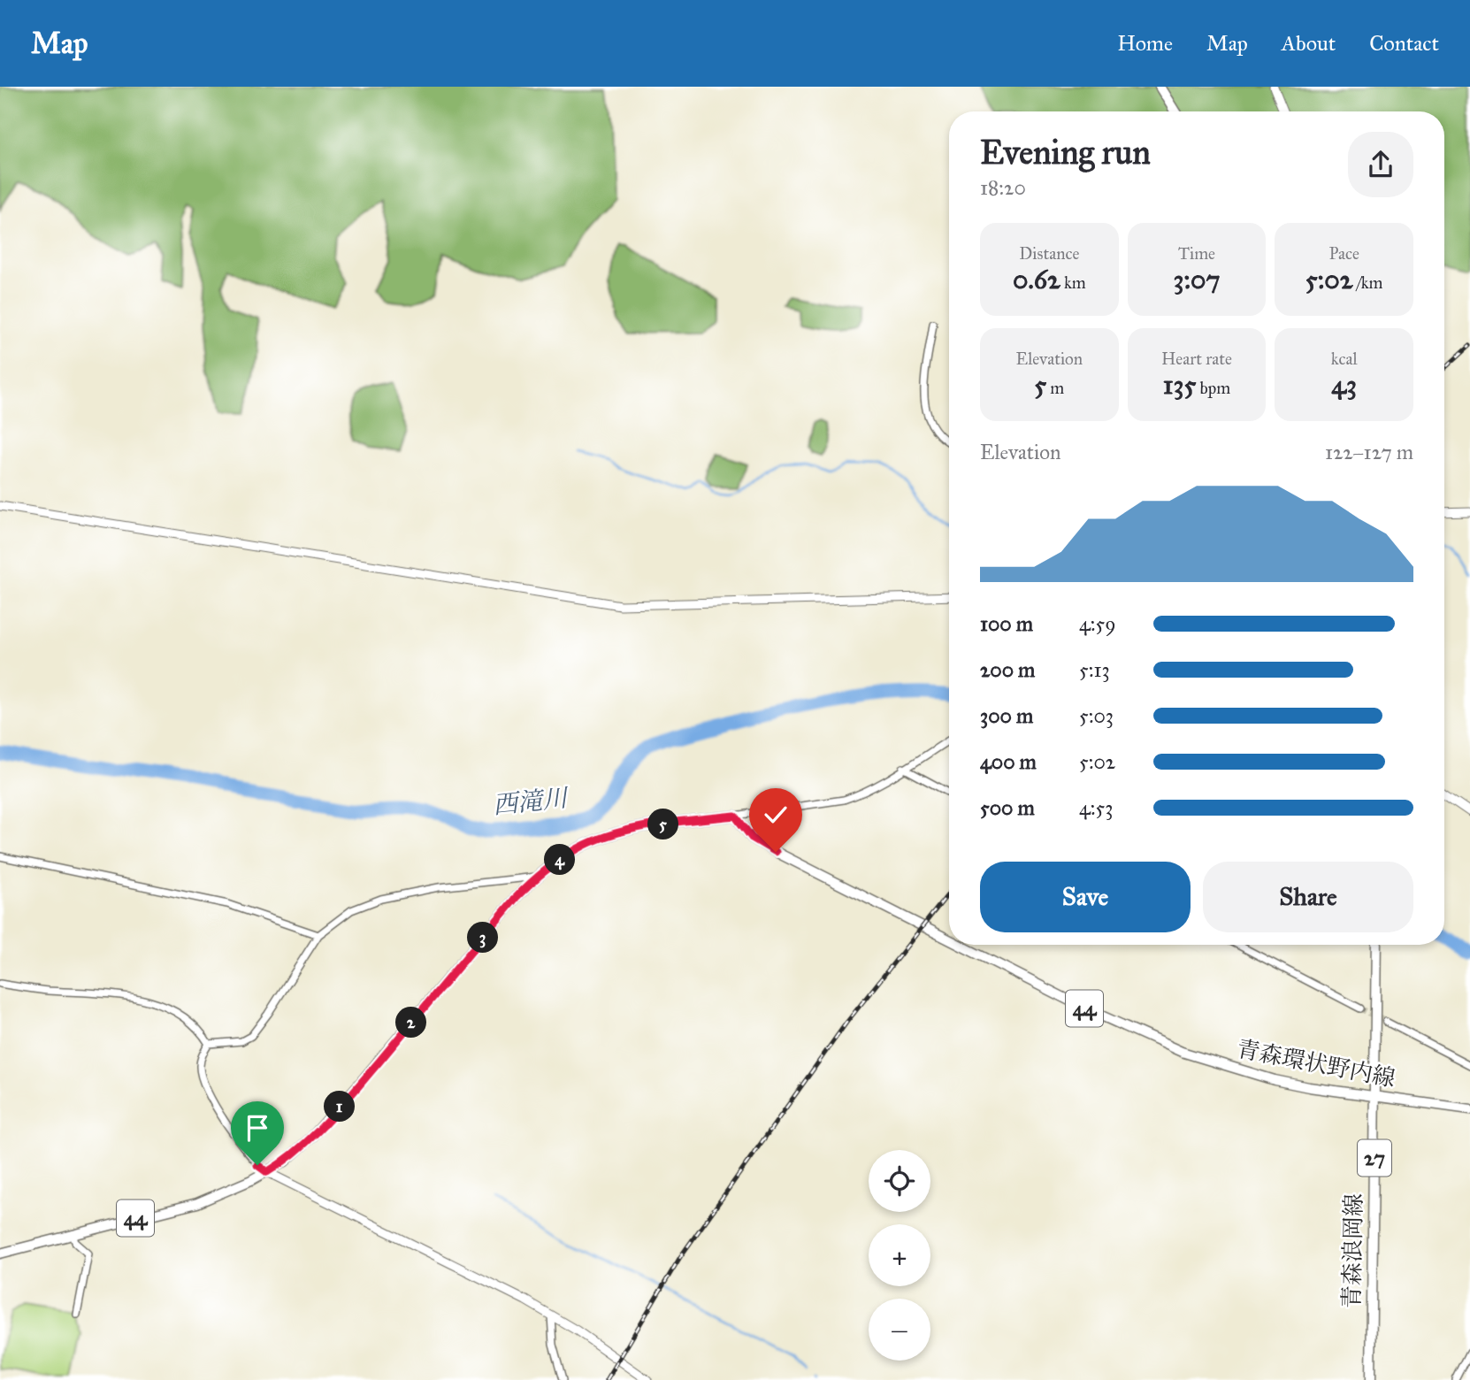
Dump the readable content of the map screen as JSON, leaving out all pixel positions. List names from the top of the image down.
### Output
{
  "streets": {
    "main road": [
      "44",
      "青森環状野内線",
      "27",
      "青森浪岡線"
    ]
  },
  "crossings": [
    ["44", "青森環状野内線"],
    ["青森環状野内線", "青森浪岡線"]
  ],
  "water": ["西滝川"],
  "page": {
    "header": "Map",
    "nav": [
      "Home",
      "Map",
      "About",
      "Contact"
    ],
    "heading": ["Evening run", "18:20"],
    "stats": [
      ["Distance", "0.62 km"],
      ["Time", "3:07"],
      ["Pace", "5:02 /km"],
      ["Elevation", "5 m"],
      ["Heart rate", "135 bpm"],
      ["kcal", "43"]
    ],
    "chart": ["Elevation", "122–127 m"],
    "list": [
      {
        "name": "100 m",
        "note": "4:59"
      },
      {
        "name": "200 m",
        "note": "5:13"
      },
      {
        "name": "300 m",
        "note": "5:03"
      },
      {
        "name": "400 m",
        "note": "5:02"
      },
      {
        "name": "500 m",
        "note": "4:53"
      }
    ],
    "pins": [
      "5",
      "4",
      "3",
      "2",
      "1"
    ],
    "buttons": ["Save", "Share"],
    "map_buttons": ["+", "−"]
  }
}
